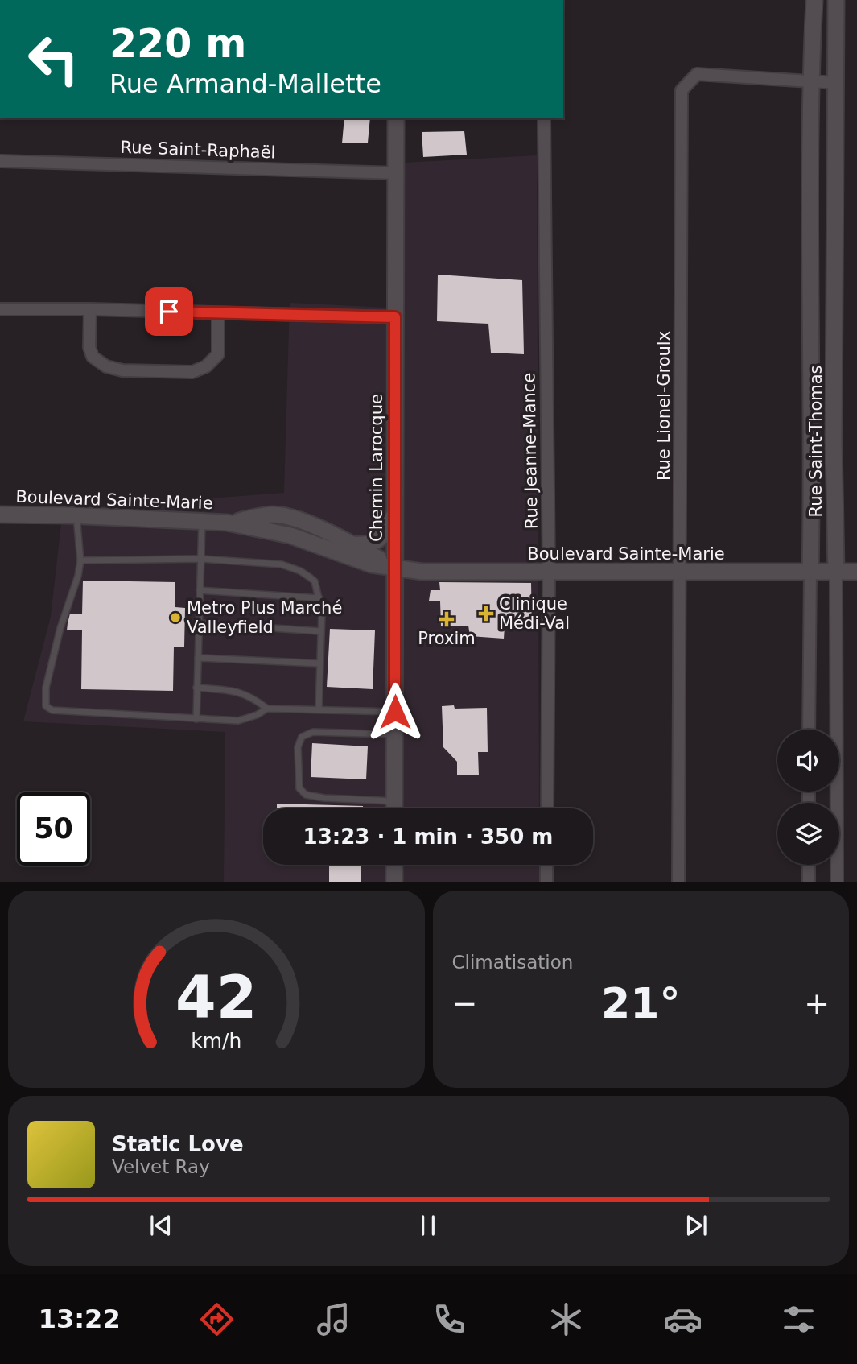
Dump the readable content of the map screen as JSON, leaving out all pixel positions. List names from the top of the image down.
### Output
{
  "streets": {
    "street": [
      "Rue Saint-Raphaël",
      "Rue Lionel-Groulx",
      "Rue Saint-Thomas",
      "Rue Jeanne-Mance",
      "Chemin Larocque",
      "Boulevard Sainte-Marie"
    ]
  },
  "crossings": [
    ["Rue Saint-Raphaël", "Chemin Larocque"],
    ["Rue Lionel-Groulx", "Rue Saint-Thomas"],
    ["Rue Lionel-Groulx", "Boulevard Sainte-Marie"],
    ["Rue Saint-Thomas", "Boulevard Sainte-Marie"],
    ["Rue Jeanne-Mance", "Boulevard Sainte-Marie"],
    ["Chemin Larocque", "Boulevard Sainte-Marie"]
  ],
  "places": {
    "health": ["Clinique Médi-Val", "Proxim"],
    "other": ["Metro Plus Marché Valleyfield"]
  },
  "page": {
    "turn": ["220 m", "Rue Armand-Mallette"],
    "limit": "50",
    "trip": "13:23 · 1 min · 350 m",
    "tile": "Climatisation",
    "heat": ["−", "21°", "+"],
    "song": ["Static Love", "Velvet Ray"],
    "tabs": "13:22",
    "gauge": ["42", "km/h"]
  }
}
